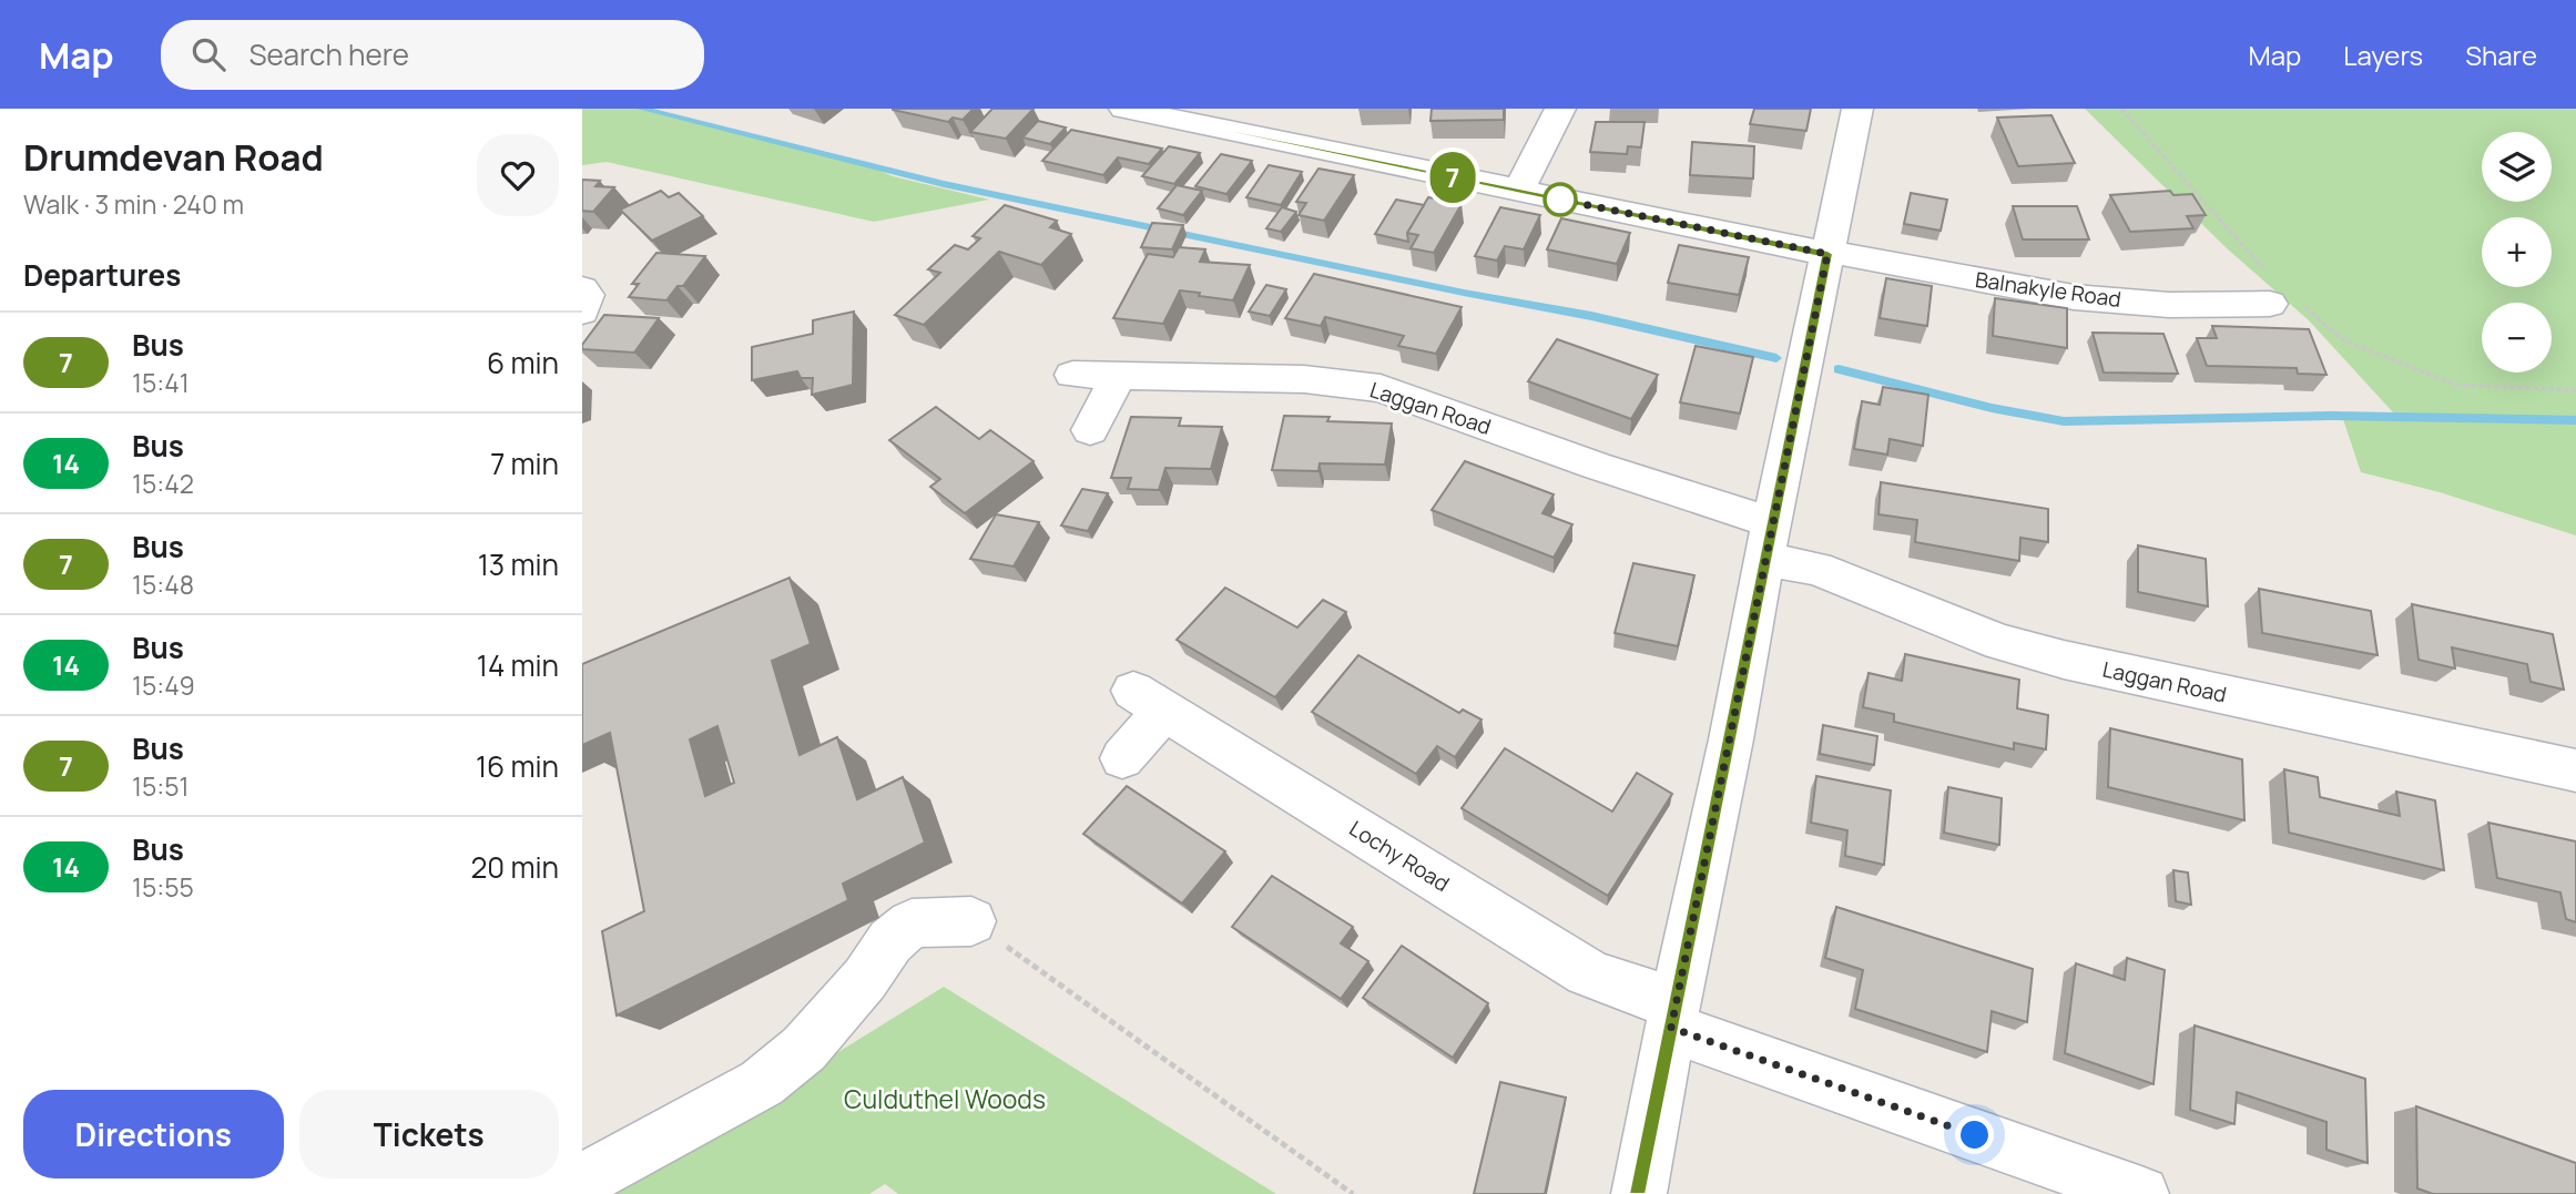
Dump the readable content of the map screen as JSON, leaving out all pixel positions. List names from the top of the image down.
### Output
{
  "streets": {
    "street": ["Balnakyle Road", "Laggan Road", "Lochy Road"]
  },
  "parks": ["Culduthel Woods"],
  "lines": ["bus line 7"],
  "page": {
    "header": "Map",
    "search": "Search here",
    "nav": ["Map", "Layers", "Share"],
    "heading": [
      ["Drumdevan Road", "Walk · 3 min · 240 m"],
      "Departures"
    ],
    "on_map": "7",
    "map_buttons": ["+", "−"],
    "list": [
      {
        "mark": "7",
        "name": "Bus",
        "note": "15:41",
        "value": "6 min"
      },
      {
        "mark": "14",
        "name": "Bus",
        "note": "15:42",
        "value": "7 min"
      },
      {
        "mark": "7",
        "name": "Bus",
        "note": "15:48",
        "value": "13 min"
      },
      {
        "mark": "14",
        "name": "Bus",
        "note": "15:49",
        "value": "14 min"
      },
      {
        "mark": "7",
        "name": "Bus",
        "note": "15:51",
        "value": "16 min"
      },
      {
        "mark": "14",
        "name": "Bus",
        "note": "15:55",
        "value": "20 min"
      }
    ],
    "buttons": ["Directions", "Tickets"]
  }
}
